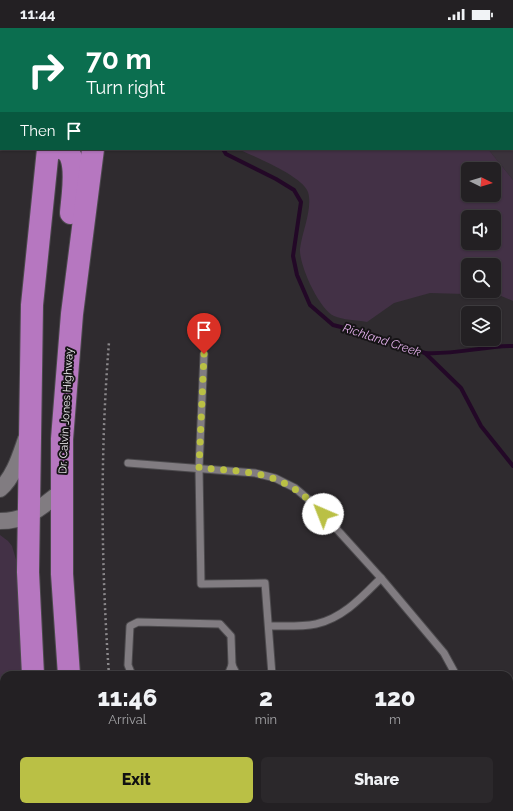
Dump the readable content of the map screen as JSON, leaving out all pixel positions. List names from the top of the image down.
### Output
{
  "streets": {
    "highway": ["Dr. Calvin Jones Highway"]
  },
  "water": ["Richland Creek"],
  "north": "right",
  "page": {
    "status": "11:44",
    "turn": ["70 m", "Turn right"],
    "then": "Then",
    "eta": [
      "11:46",
      "Arrival",
      "2",
      "min",
      "120",
      "m"
    ],
    "buttons": ["Exit", "Share"]
  }
}
